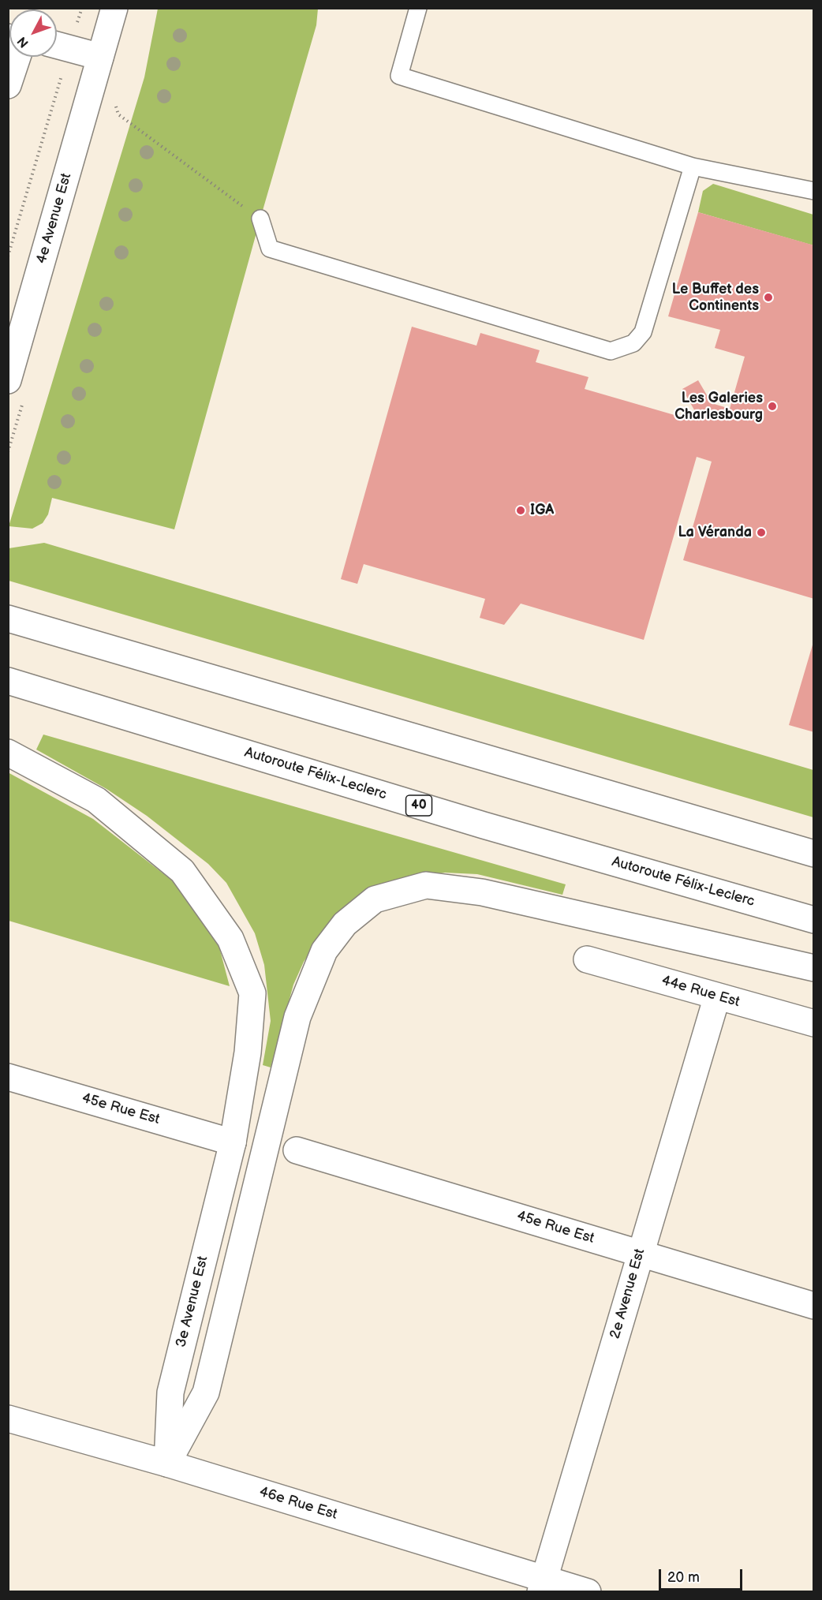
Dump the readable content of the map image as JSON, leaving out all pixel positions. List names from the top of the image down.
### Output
{
  "streets": {
    "main road": [
      "4e Avenue Est",
      "Autoroute Félix-Leclerc",
      "40",
      "44e Rue Est",
      "45e Rue Est",
      "2e Avenue Est",
      "3e Avenue Est",
      "46e Rue Est"
    ]
  },
  "crossings": [
    ["44e Rue Est", "2e Avenue Est"],
    ["45e Rue Est", "2e Avenue Est"],
    ["45e Rue Est", "3e Avenue Est"],
    ["2e Avenue Est", "46e Rue Est"],
    ["3e Avenue Est", "46e Rue Est"]
  ],
  "places": [
    "Le Buffet des Continents",
    "Les Galeries Charlesbourg",
    "IGA",
    "La Véranda"
  ],
  "scale_bar": "20 m",
  "north": "bottom left"
}
